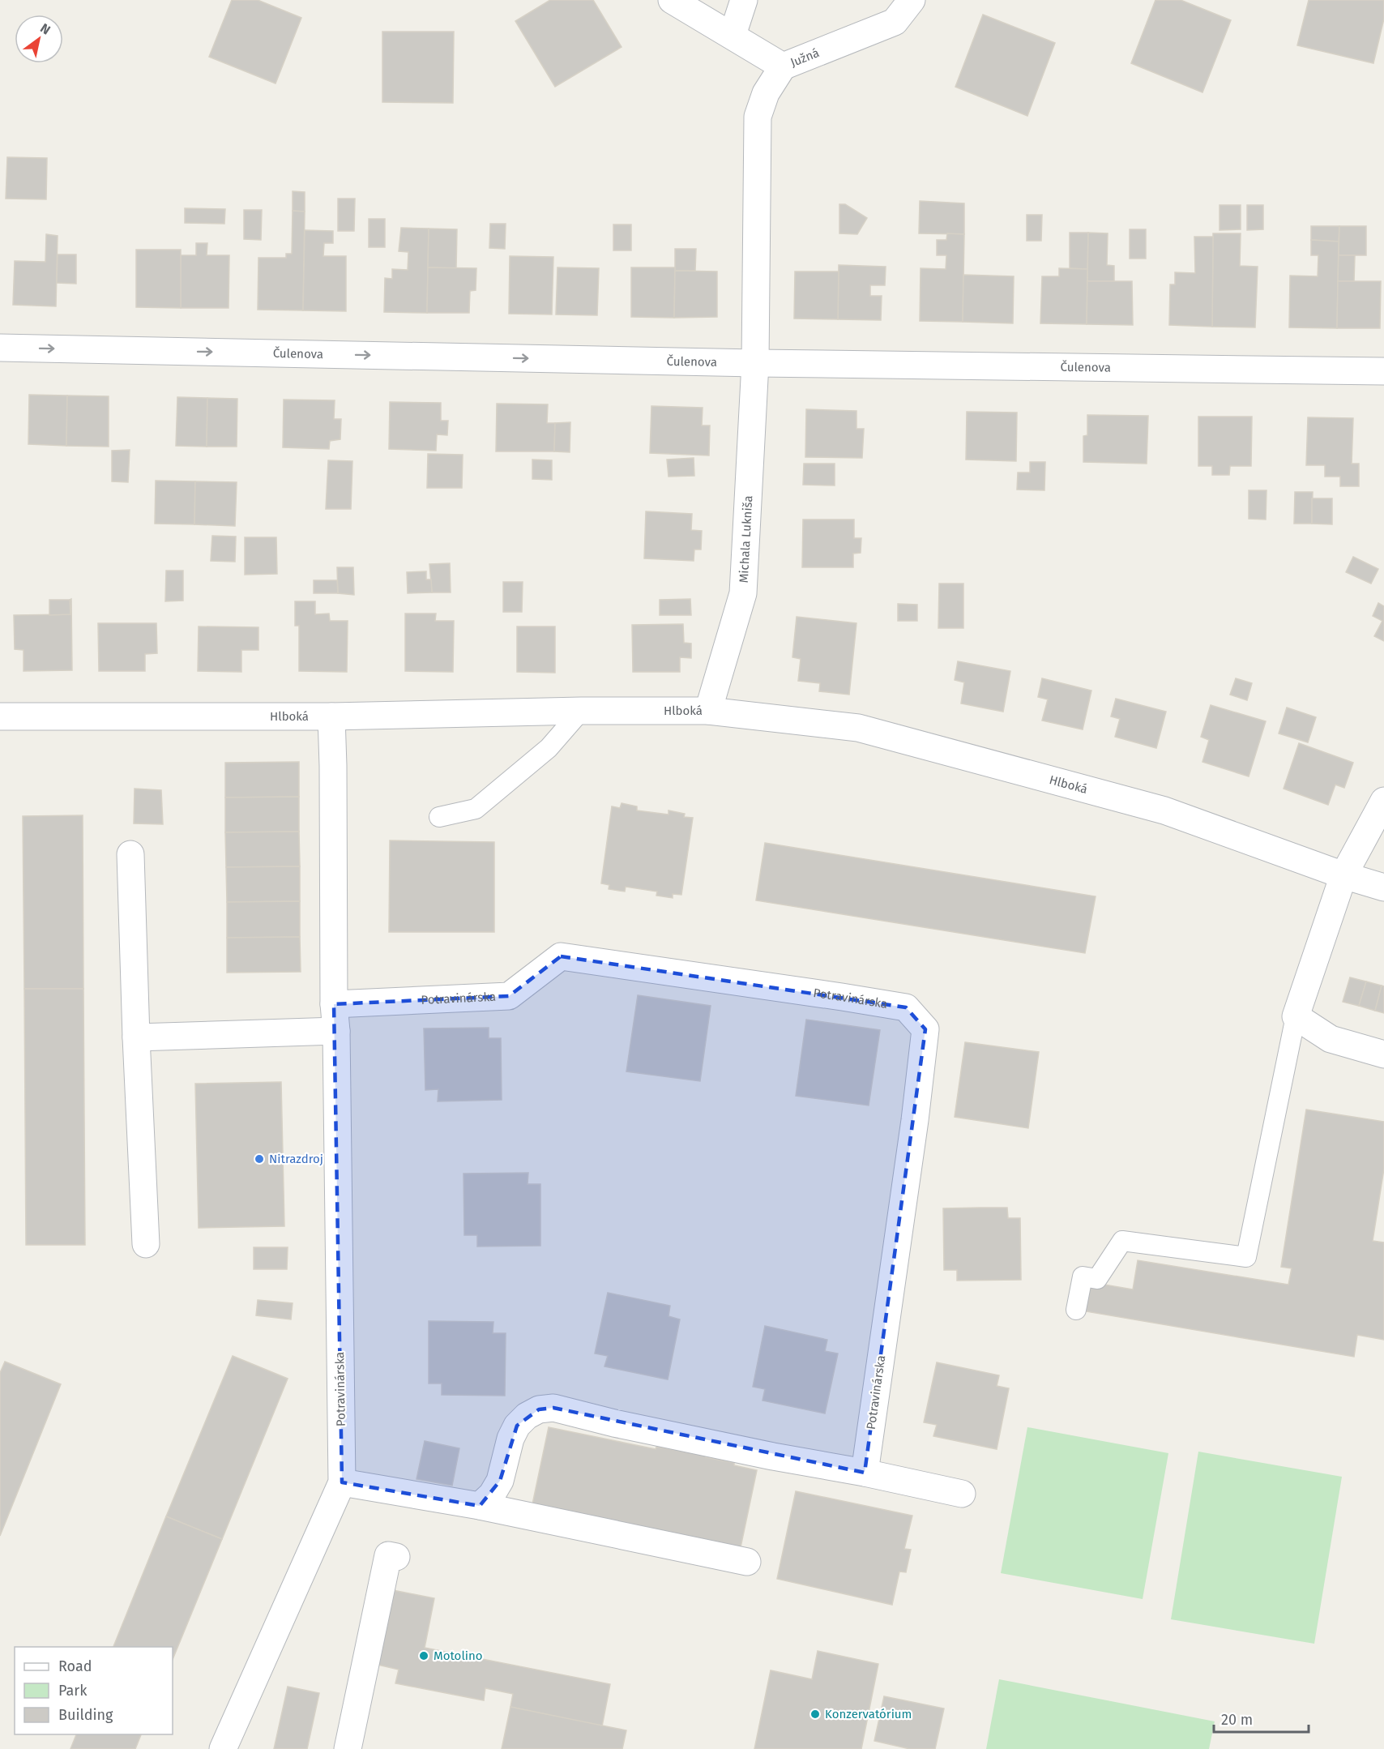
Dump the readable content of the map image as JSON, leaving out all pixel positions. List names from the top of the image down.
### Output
{
  "streets": {
    "street": [
      "Južná",
      "Čulenova",
      "Michala Lukniša",
      "Hlboká",
      "Potravinárska"
    ]
  },
  "crossings": [
    ["Južná", "Michala Lukniša"],
    ["Čulenova", "Michala Lukniša"],
    ["Michala Lukniša", "Hlboká"],
    ["Hlboká", "Potravinárska"]
  ],
  "one_way": ["Čulenova"],
  "places": ["Nitrazdroj", "Motolino", "Konzervatórium"],
  "legend": ["Road", "Park", "Building"],
  "scale_bar": "20 m",
  "north": "top right"
}
